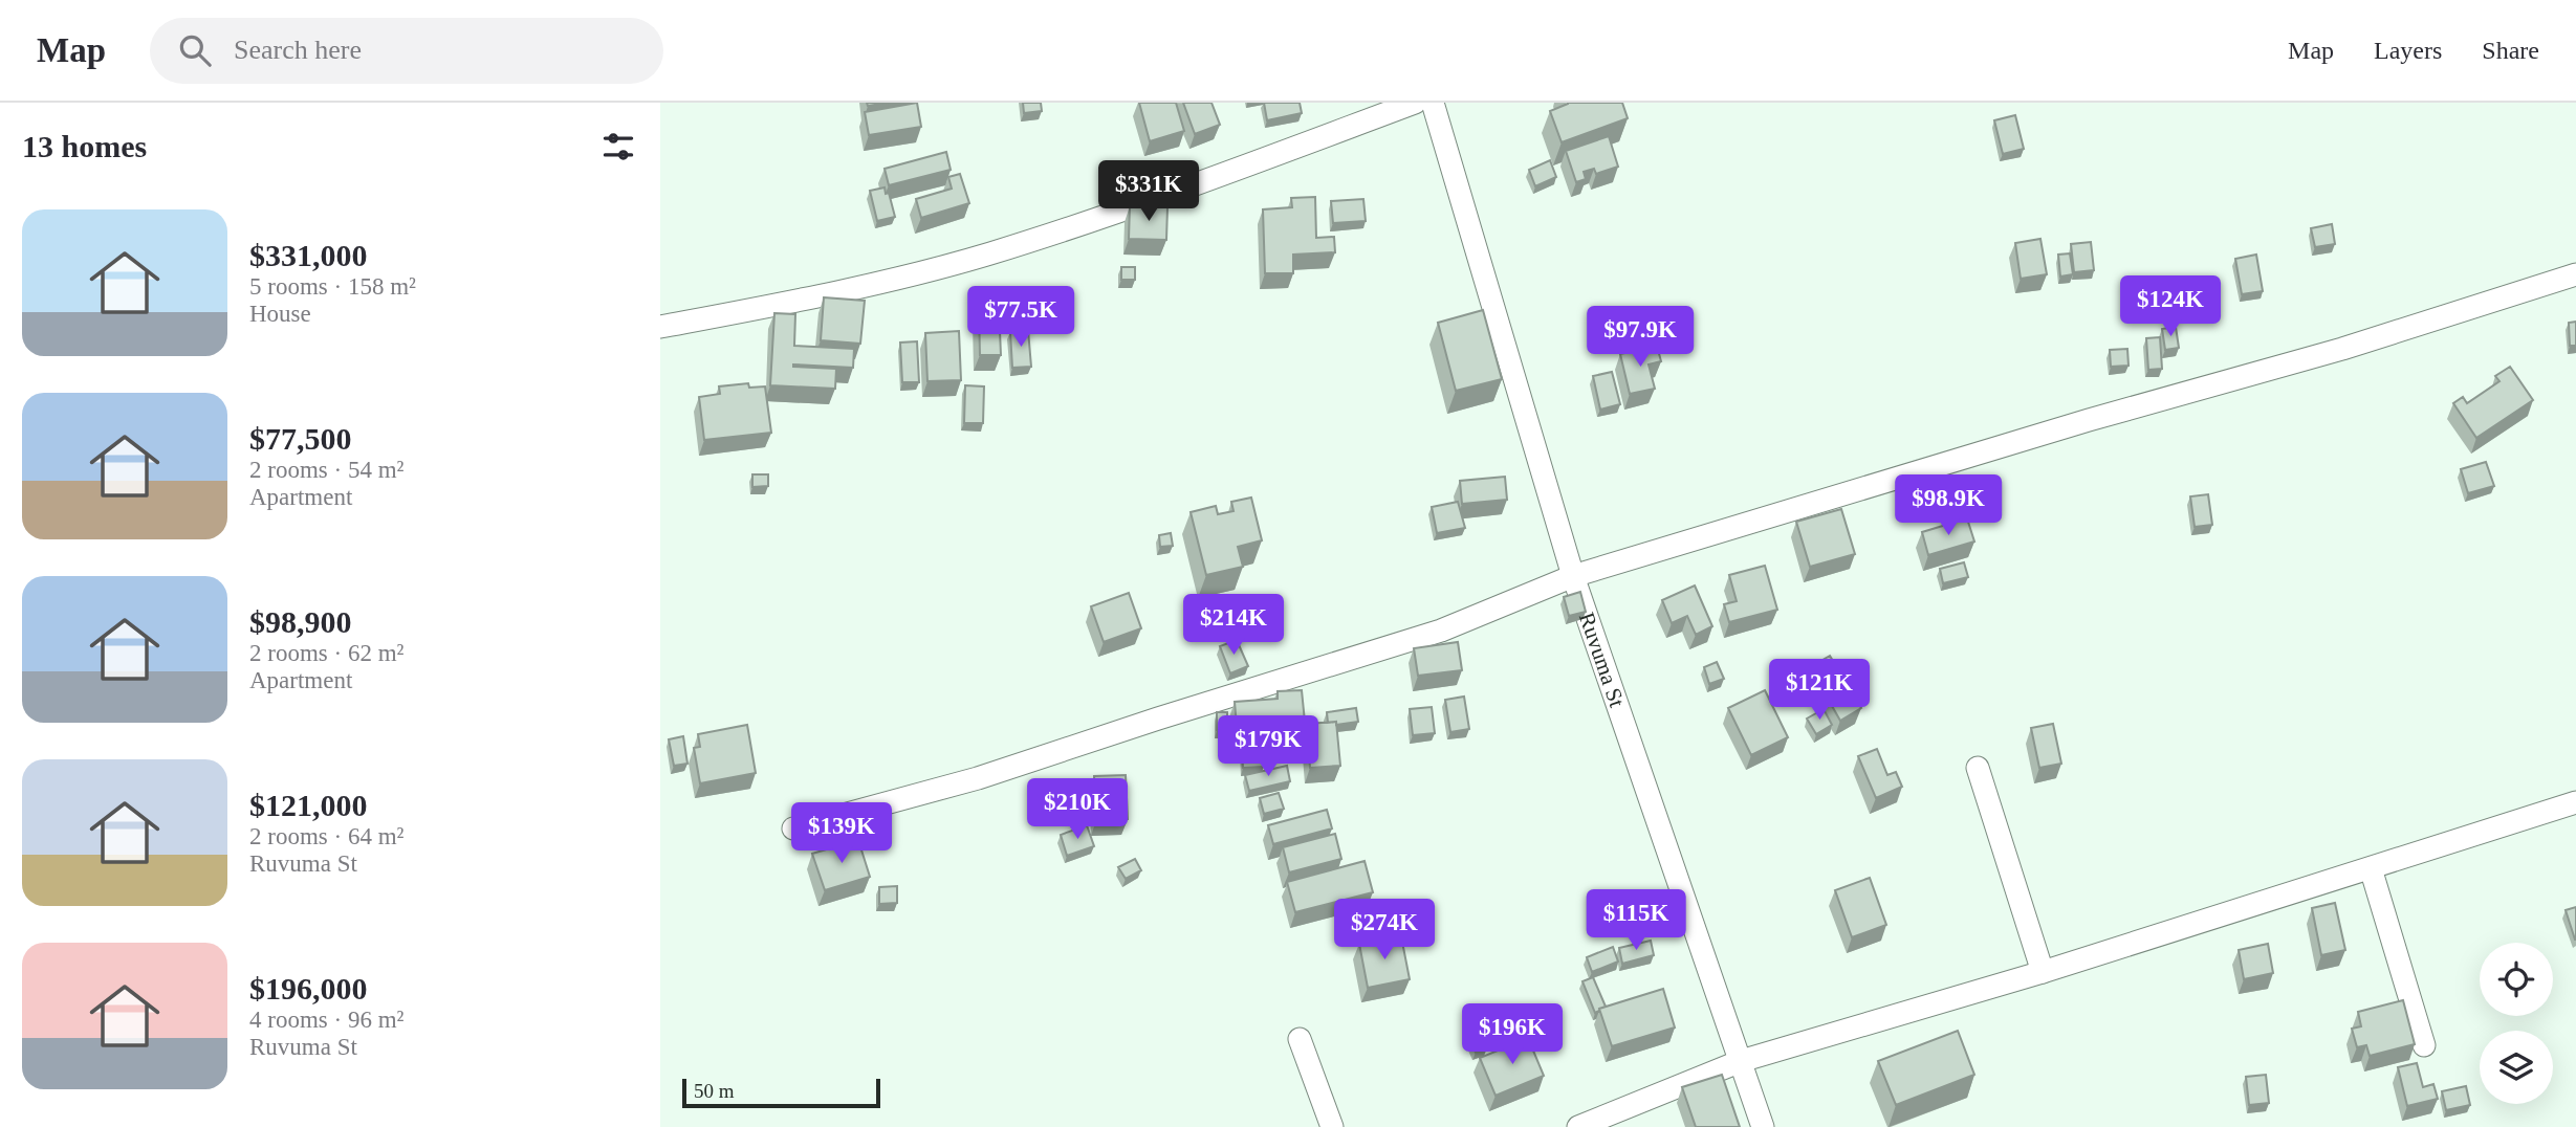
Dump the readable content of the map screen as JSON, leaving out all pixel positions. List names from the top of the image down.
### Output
{
  "streets": {
    "street": ["Ruvuma St"]
  },
  "scale_bar": "50 m",
  "page": {
    "header": "Map",
    "search": "Search here",
    "nav": ["Map", "Layers", "Share"],
    "heading": "13 homes",
    "price": [
      "$331K",
      "$124K",
      "$77.5K",
      "$97.9K",
      "$98.9K",
      "$214K",
      "$121K",
      "$179K",
      "$210K",
      "$139K",
      "$115K",
      "$274K",
      "$196K"
    ],
    "list": [
      {
        "name": "$331,000",
        "note": "5 rooms · 158 m² · House"
      },
      {
        "name": "$77,500",
        "note": "2 rooms · 54 m² · Apartment"
      },
      {
        "name": "$98,900",
        "note": "2 rooms · 62 m² · Apartment"
      },
      {
        "name": "$121,000",
        "note": "2 rooms · 64 m² · Ruvuma St"
      },
      {
        "name": "$196,000",
        "note": "4 rooms · 96 m² · Ruvuma St"
      }
    ],
    "scale": "50 m"
  }
}
